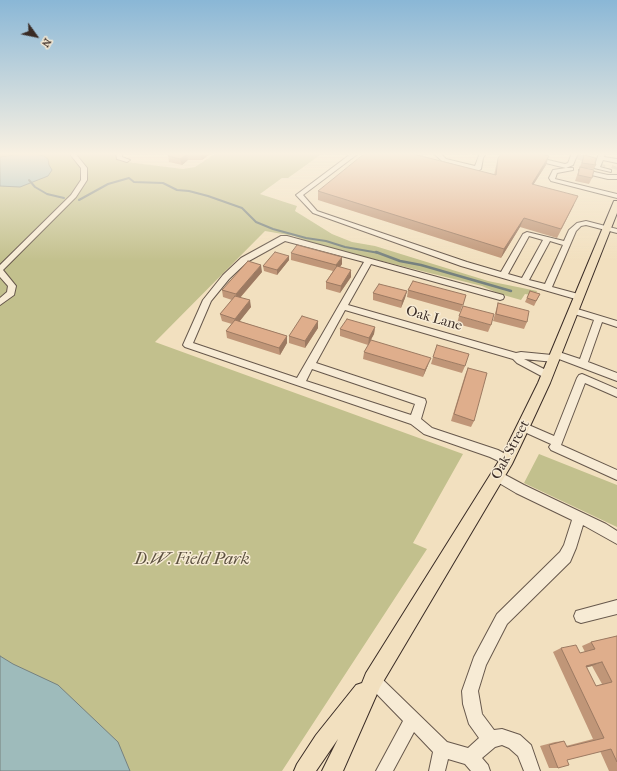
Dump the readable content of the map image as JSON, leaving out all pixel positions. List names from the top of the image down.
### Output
{
  "streets": {
    "main road": ["Oak Street"],
    "street": ["Oak Lane"]
  },
  "crossings": [
    ["Oak Lane", "Oak Street"]
  ],
  "parks": ["D.W. Field Park"],
  "north": "bottom right"
}
